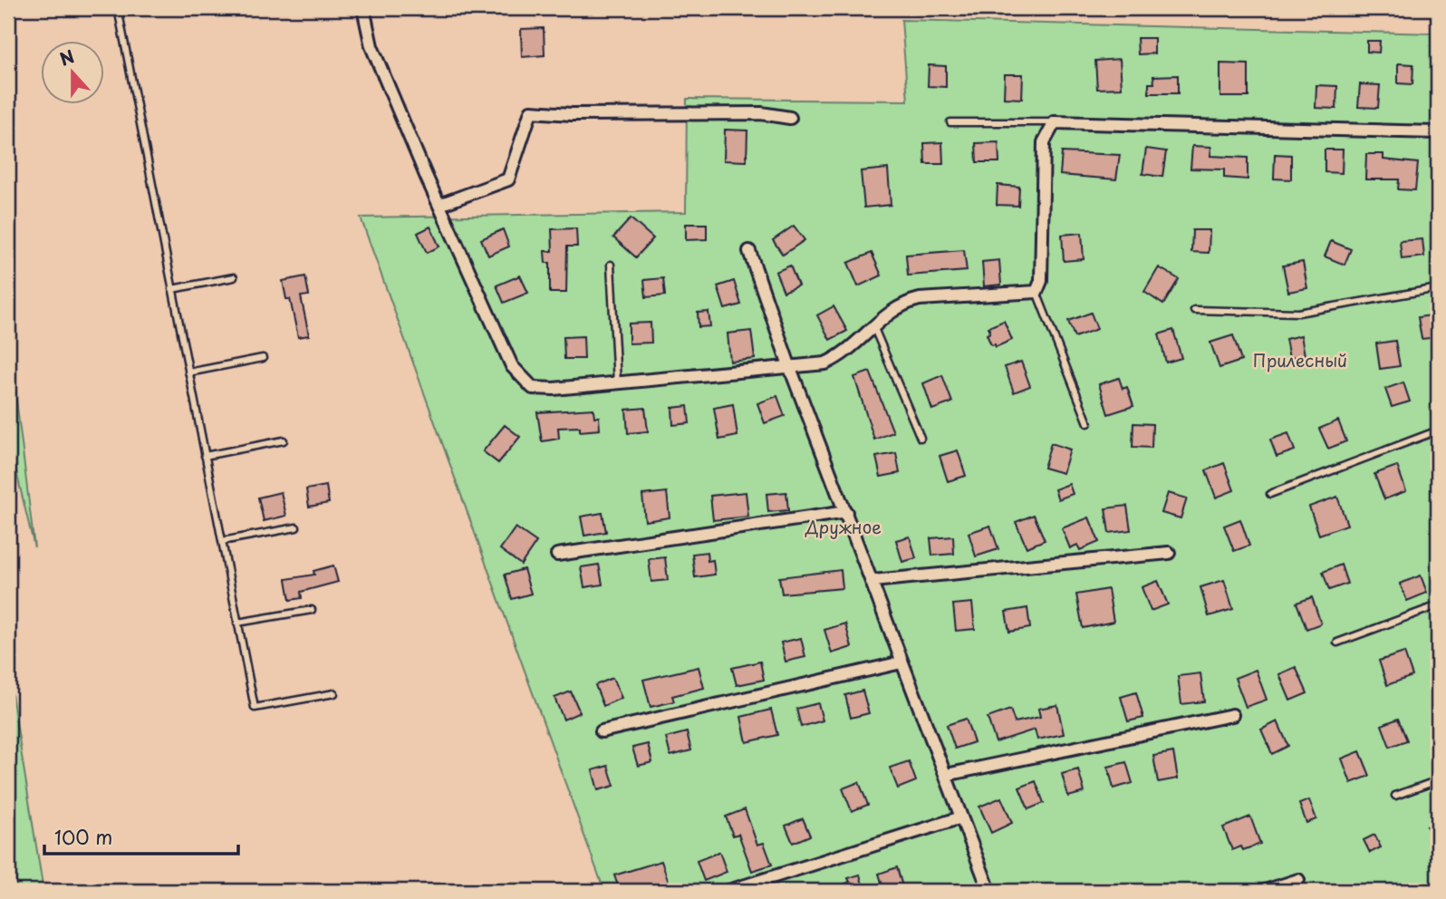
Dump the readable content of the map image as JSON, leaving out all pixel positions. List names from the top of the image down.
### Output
{
  "parks": ["Прилесный", "Дружное"],
  "scale_bar": "100 m",
  "north": "top"
}
